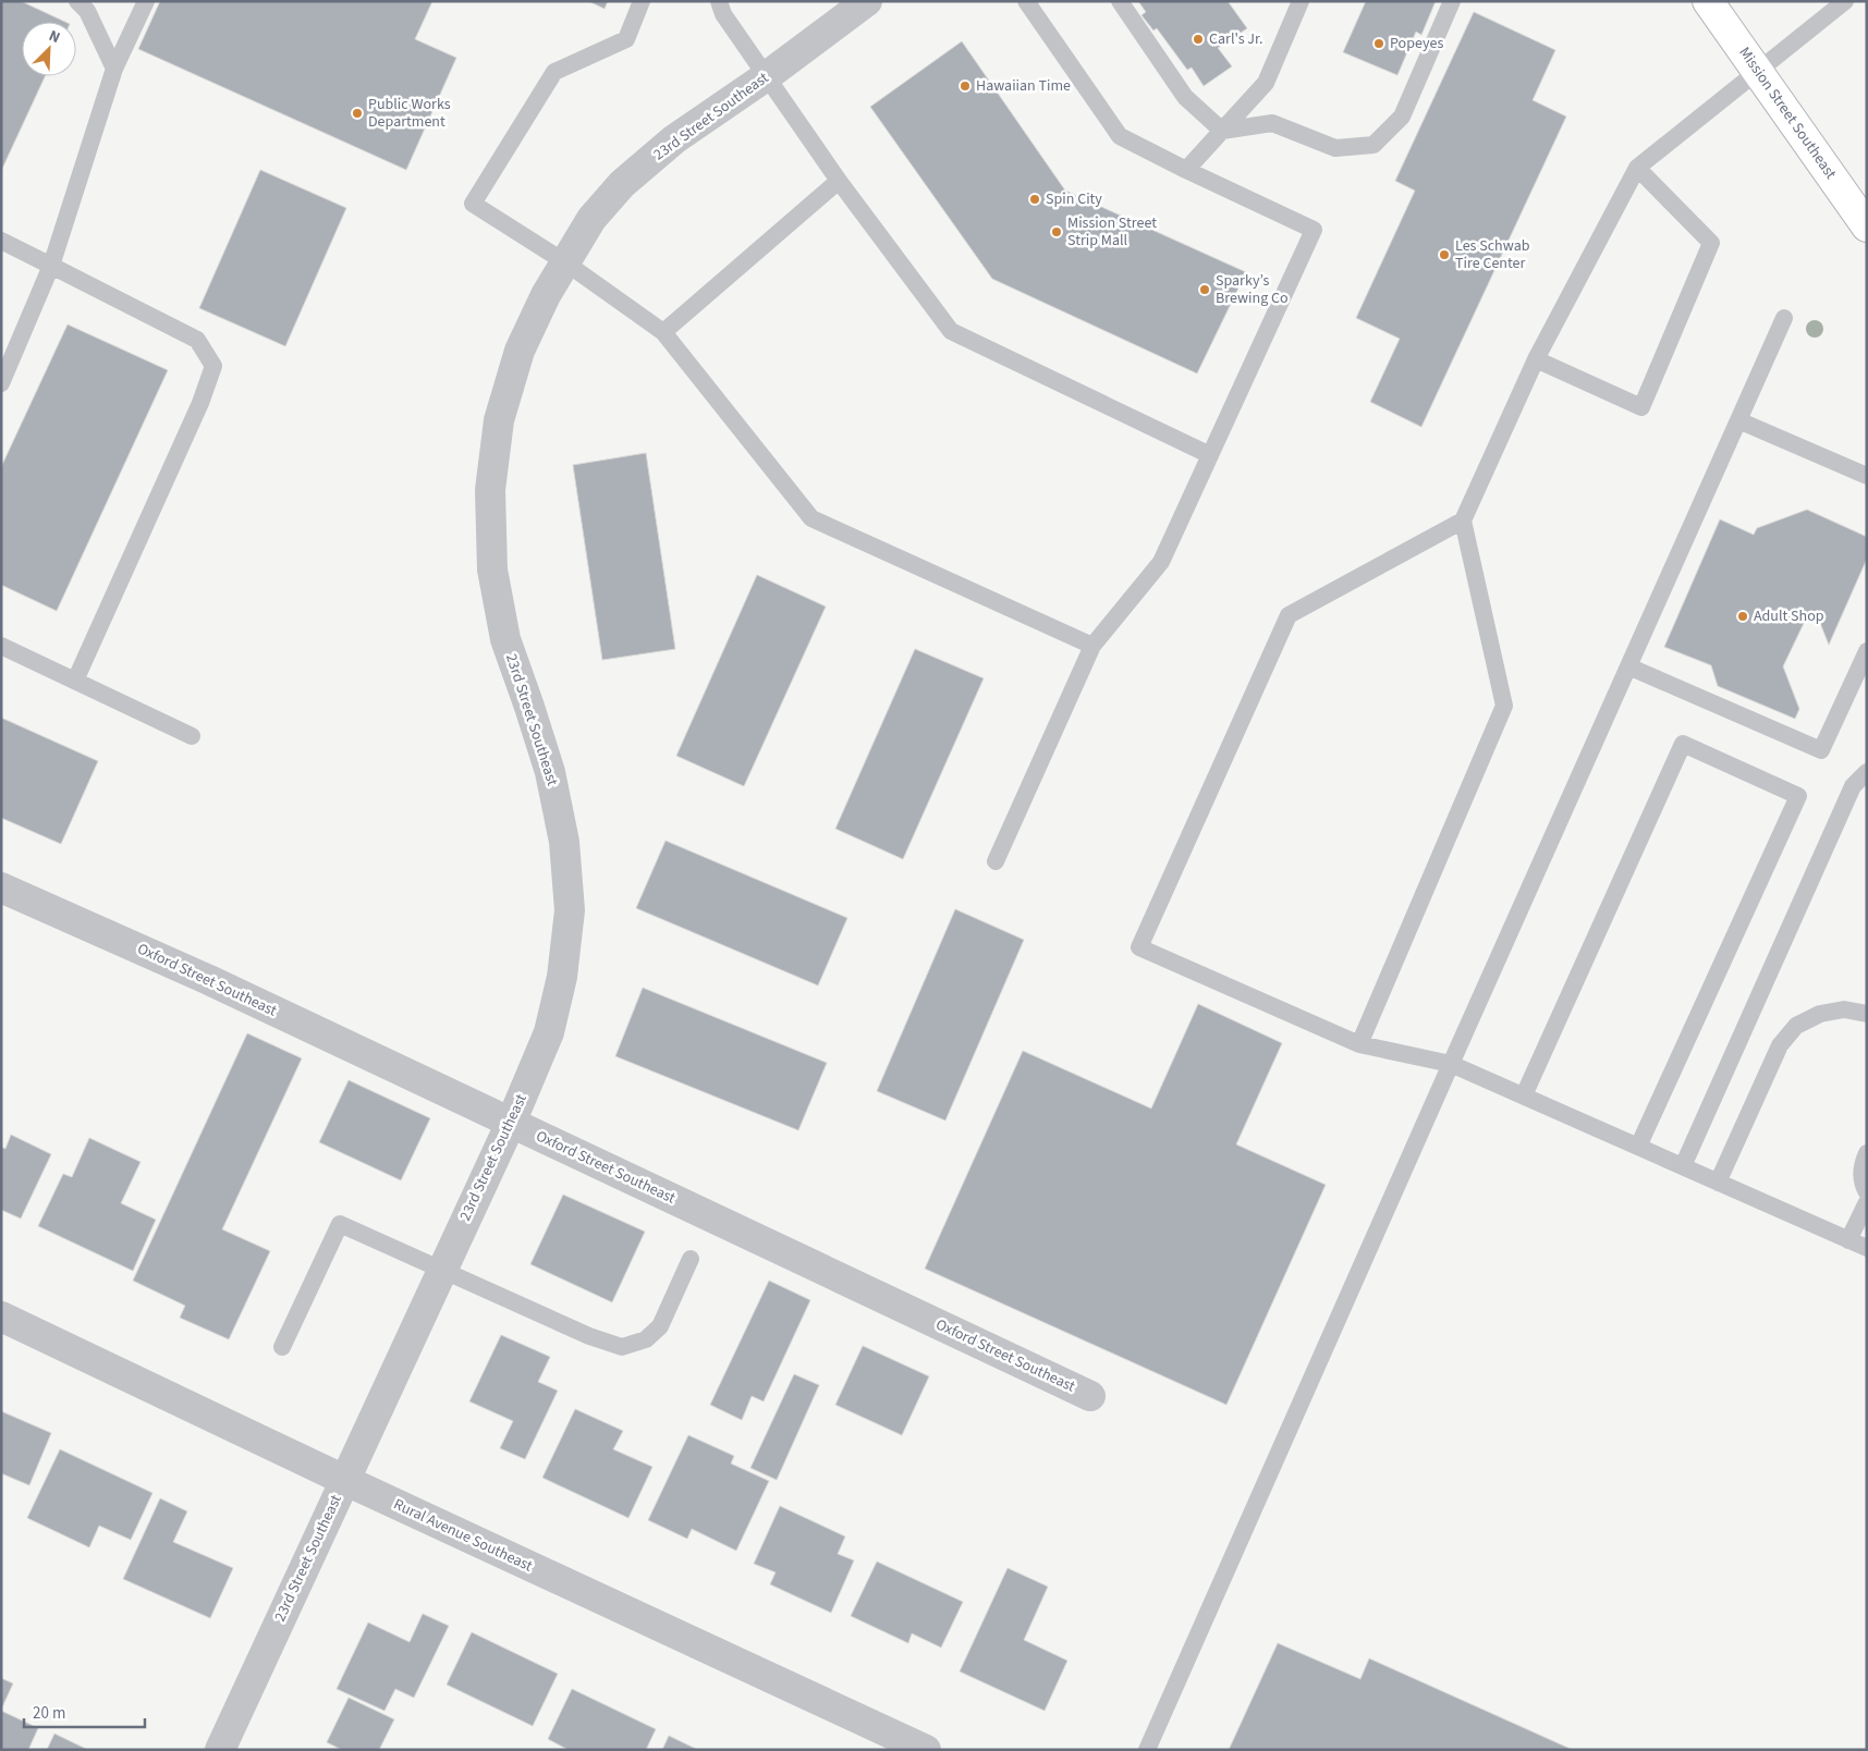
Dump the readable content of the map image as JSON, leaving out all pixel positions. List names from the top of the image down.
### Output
{
  "streets": {
    "highway": ["Mission Street Southeast"],
    "street": ["23rd Street Southeast", "Oxford Street Southeast", "Rural Avenue Southeast"]
  },
  "crossings": [
    ["23rd Street Southeast", "Oxford Street Southeast"],
    ["23rd Street Southeast", "Rural Avenue Southeast"]
  ],
  "places": [
    "Carl's Jr.",
    "Popeyes",
    "Hawaiian Time",
    "Public Works Department",
    "Spin City",
    "Mission Street Strip Mall",
    "Les Schwab Tire Center",
    "Sparky’s Brewing Co",
    "Adult Shop"
  ],
  "scale_bar": "20 m",
  "north": "top right"
}
